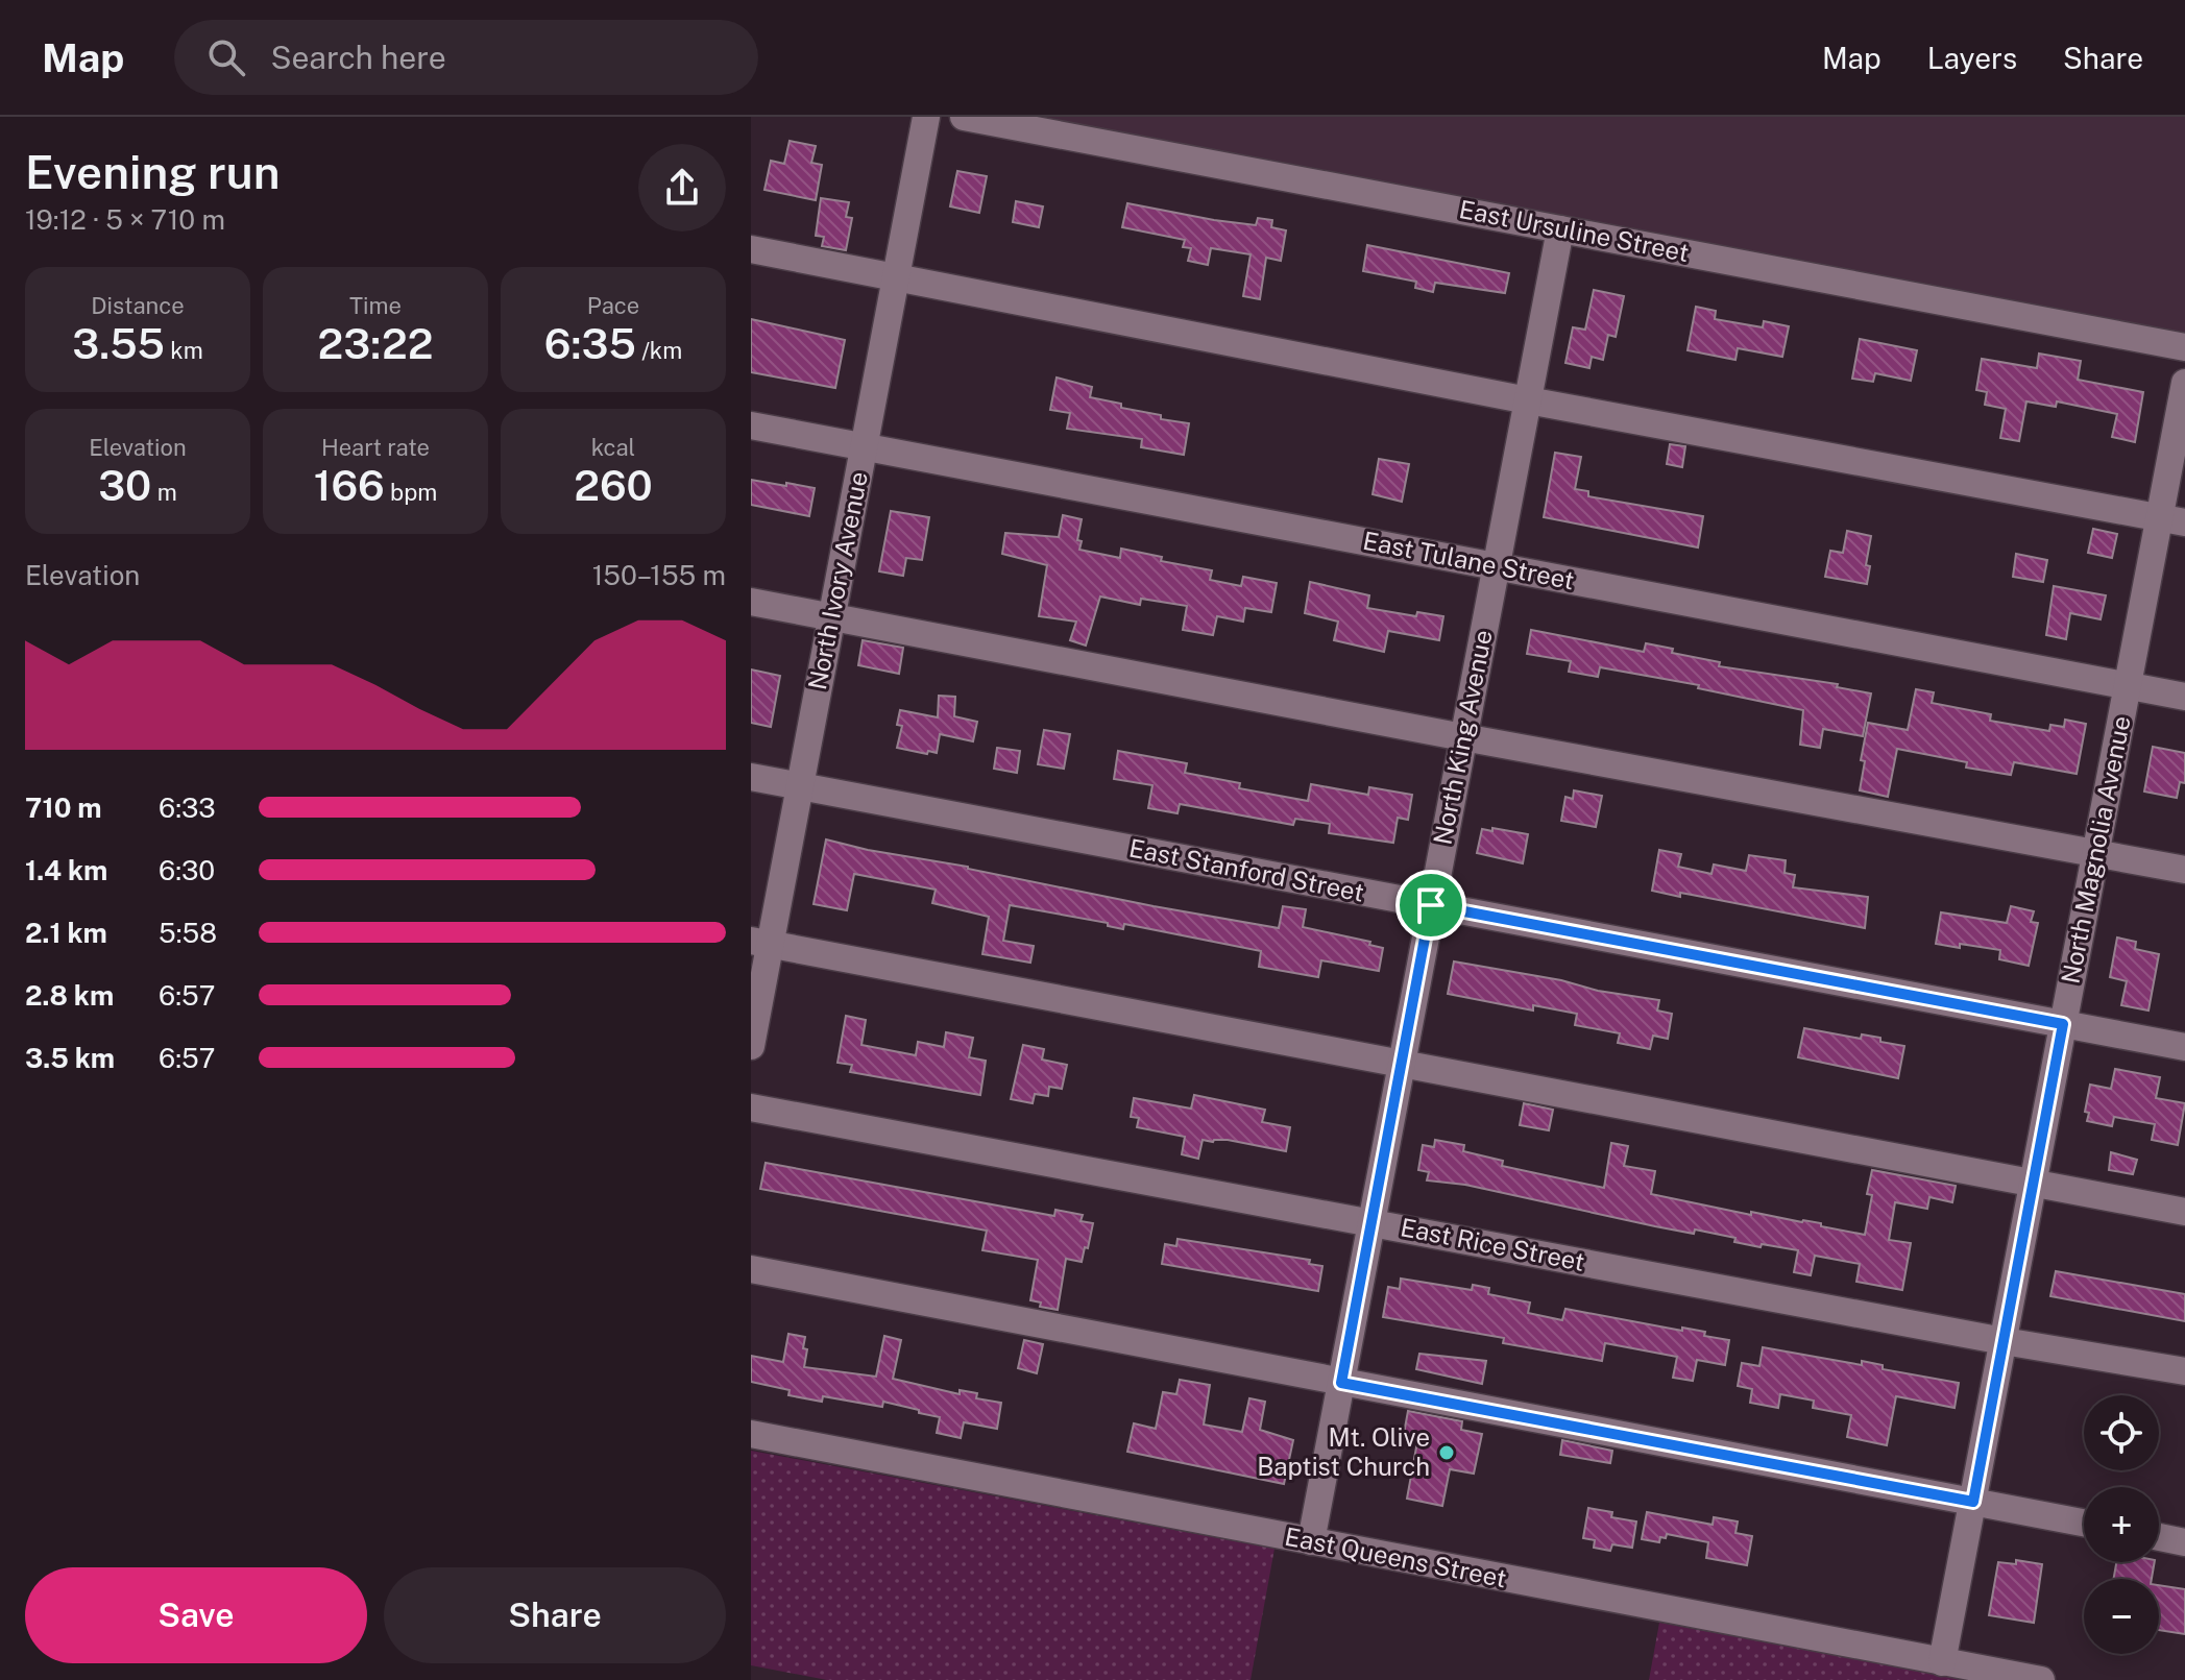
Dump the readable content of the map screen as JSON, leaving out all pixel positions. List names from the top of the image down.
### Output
{
  "streets": {
    "street": [
      "East Ursuline Street",
      "East Tulane Street",
      "North Ivory Avenue",
      "North King Avenue",
      "North Magnolia Avenue",
      "East Stanford Street",
      "East Rice Street",
      "East Queens Street"
    ]
  },
  "crossings": [
    ["East Ursuline Street", "North King Avenue"],
    ["East Tulane Street", "North Ivory Avenue"],
    ["East Tulane Street", "North King Avenue"],
    ["East Tulane Street", "North Magnolia Avenue"],
    ["North Ivory Avenue", "East Stanford Street"],
    ["North King Avenue", "East Stanford Street"],
    ["North King Avenue", "East Rice Street"],
    ["North King Avenue", "East Queens Street"],
    ["North Magnolia Avenue", "East Stanford Street"],
    ["North Magnolia Avenue", "East Rice Street"],
    ["North Magnolia Avenue", "East Queens Street"]
  ],
  "places": ["Mt. Olive Baptist Church"],
  "page": {
    "header": "Map",
    "search": "Search here",
    "nav": ["Map", "Layers", "Share"],
    "heading": ["Evening run", "19:12 · 5 × 710 m"],
    "stats": [
      ["Distance", "3.55 km"],
      ["Time", "23:22"],
      ["Pace", "6:35 /km"],
      ["Elevation", "30 m"],
      ["Heart rate", "166 bpm"],
      ["kcal", "260"]
    ],
    "chart": ["Elevation", "150–155 m"],
    "list": [
      {
        "name": "710 m",
        "note": "6:33"
      },
      {
        "name": "1.4 km",
        "note": "6:30"
      },
      {
        "name": "2.1 km",
        "note": "5:58"
      },
      {
        "name": "2.8 km",
        "note": "6:57"
      },
      {
        "name": "3.5 km",
        "note": "6:57"
      }
    ],
    "map_buttons": ["+", "−"],
    "buttons": ["Save", "Share"]
  }
}
